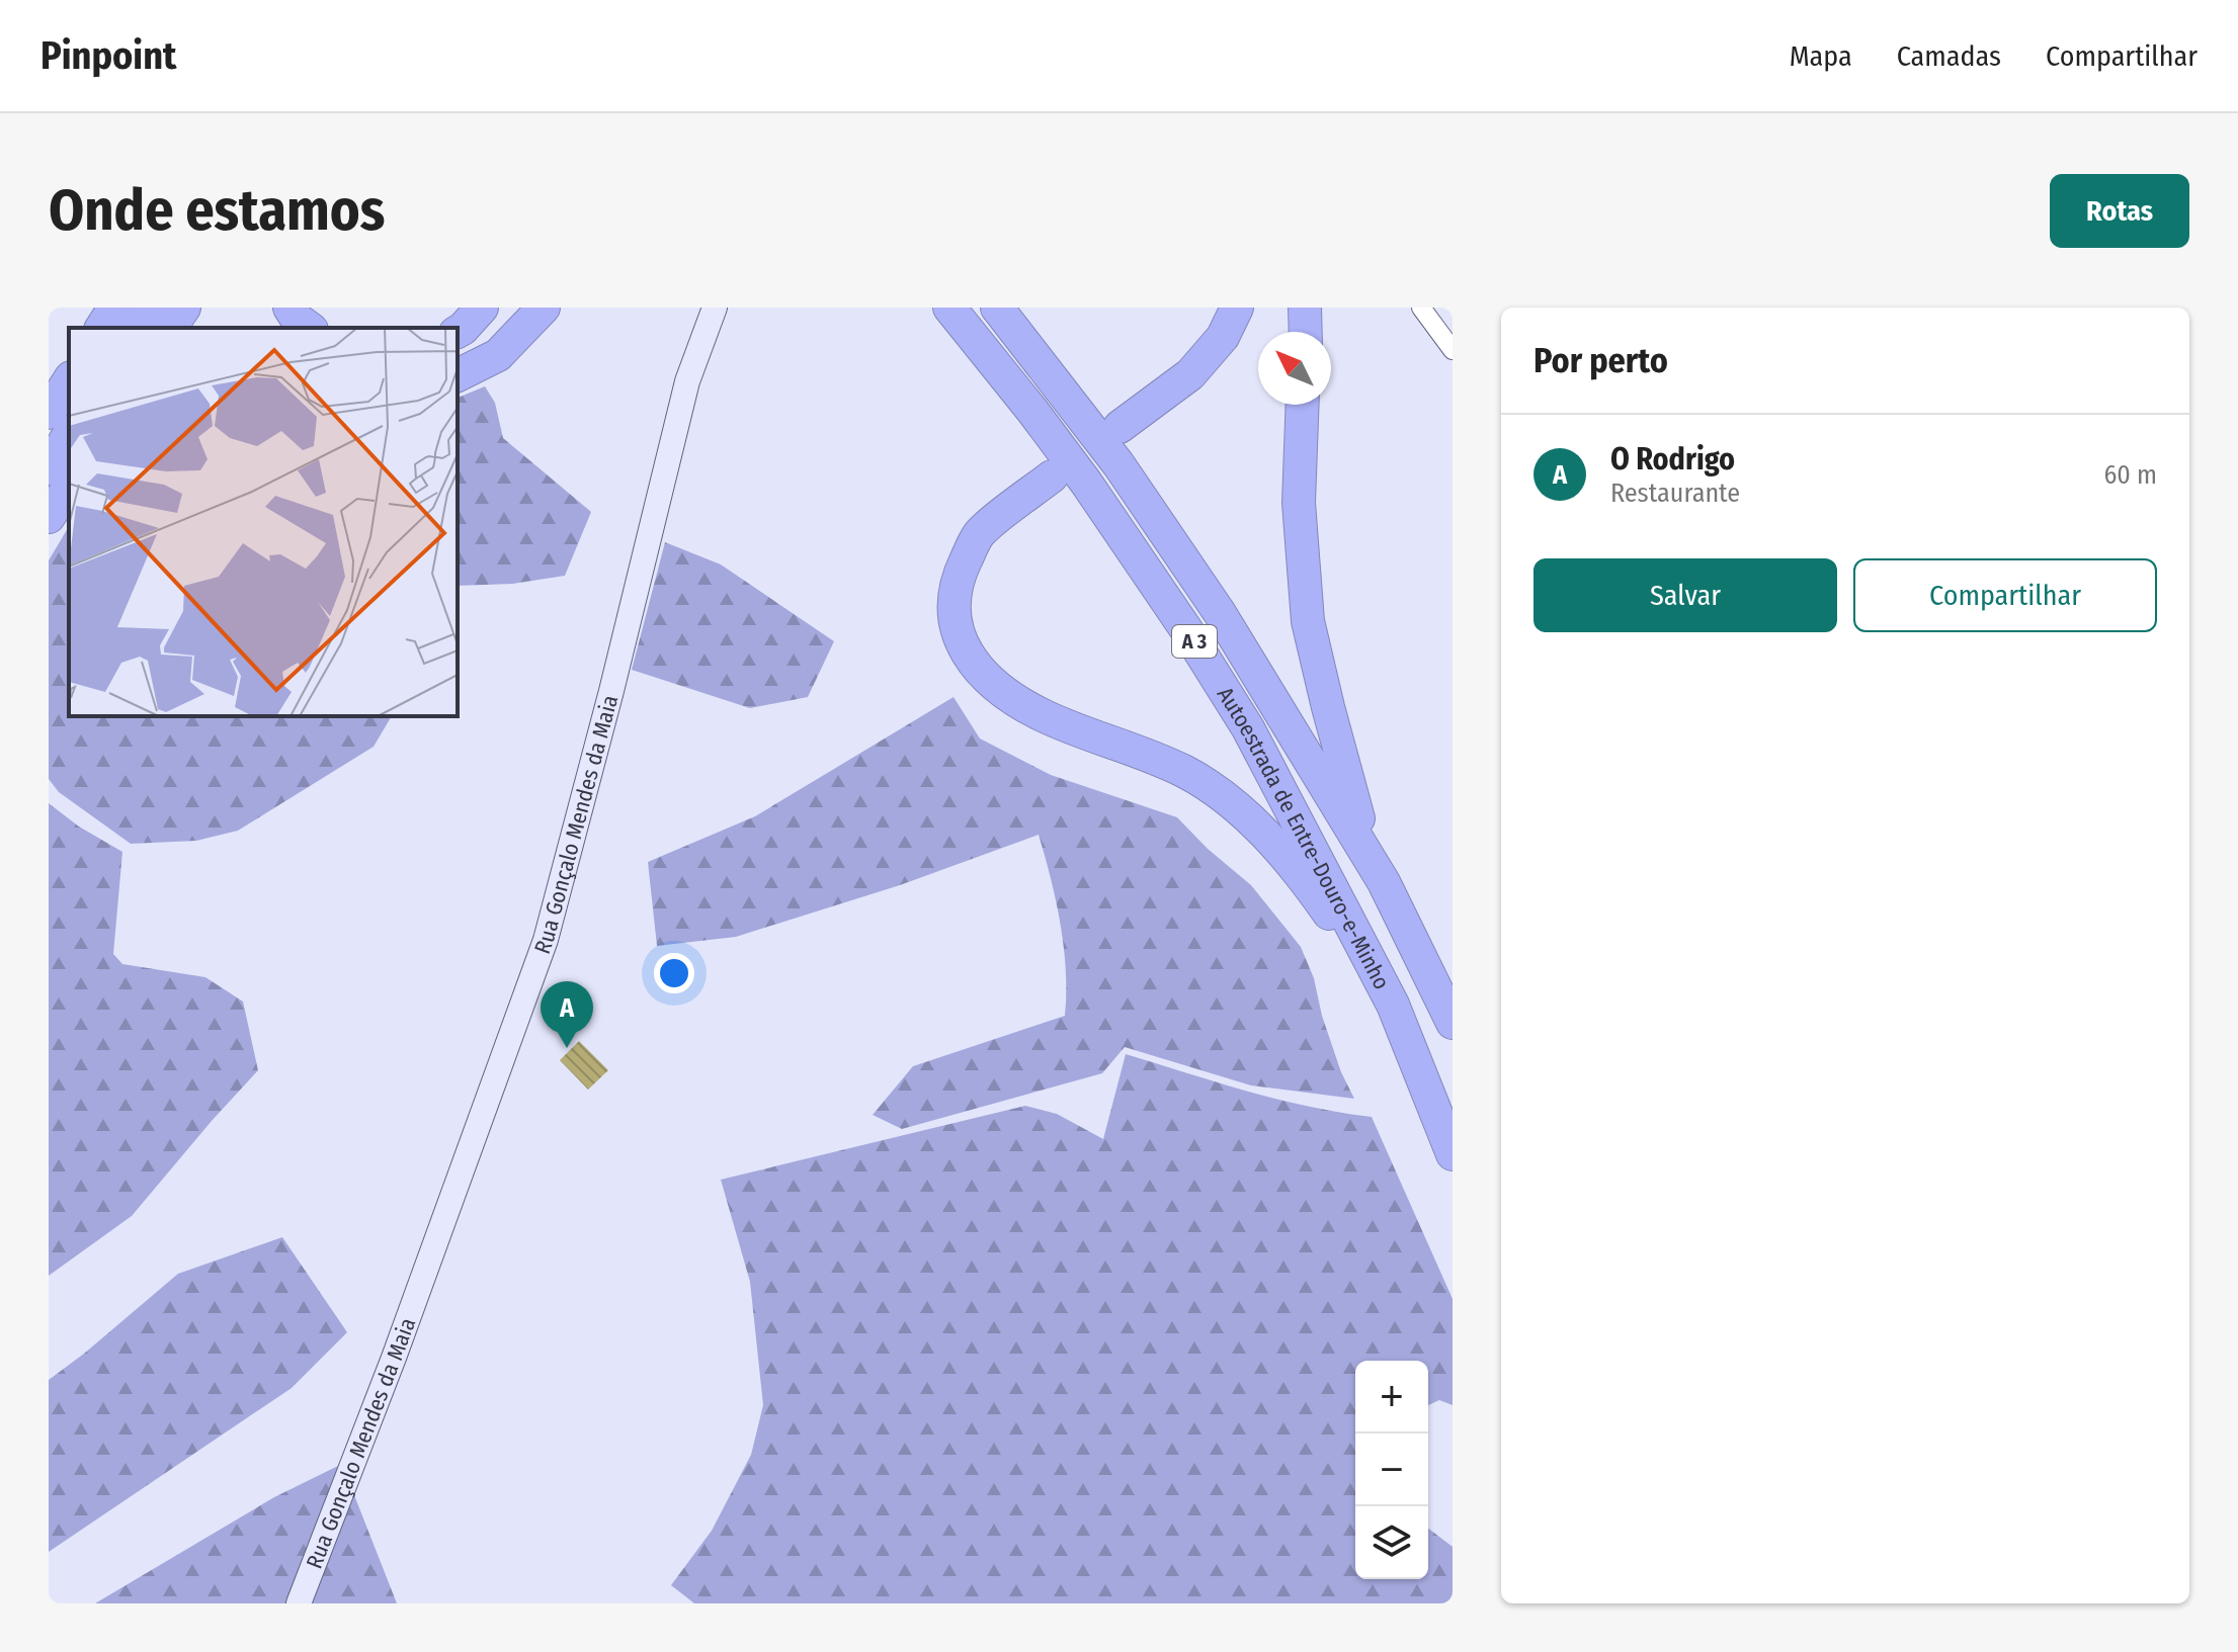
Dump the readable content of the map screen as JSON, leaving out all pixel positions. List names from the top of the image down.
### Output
{
  "streets": {
    "highway": ["A 3", "Autoestrada de Entre-Douro-e-Minho"],
    "street": ["Rua Gonçalo Mendes da Maia"]
  },
  "north": "top left",
  "page": {
    "header": "Pinpoint",
    "nav": ["Mapa", "Camadas", "Compartilhar"],
    "buttons": [
      "Rotas",
      ["Salvar", "Compartilhar"]
    ],
    "title": "Onde estamos",
    "heading": "Por perto",
    "list": [
      {
        "mark": "A",
        "name": "O Rodrigo",
        "note": "Restaurante",
        "value": "60 m"
      }
    ],
    "pins": "A",
    "map_buttons": ["+", "−"]
  }
}
